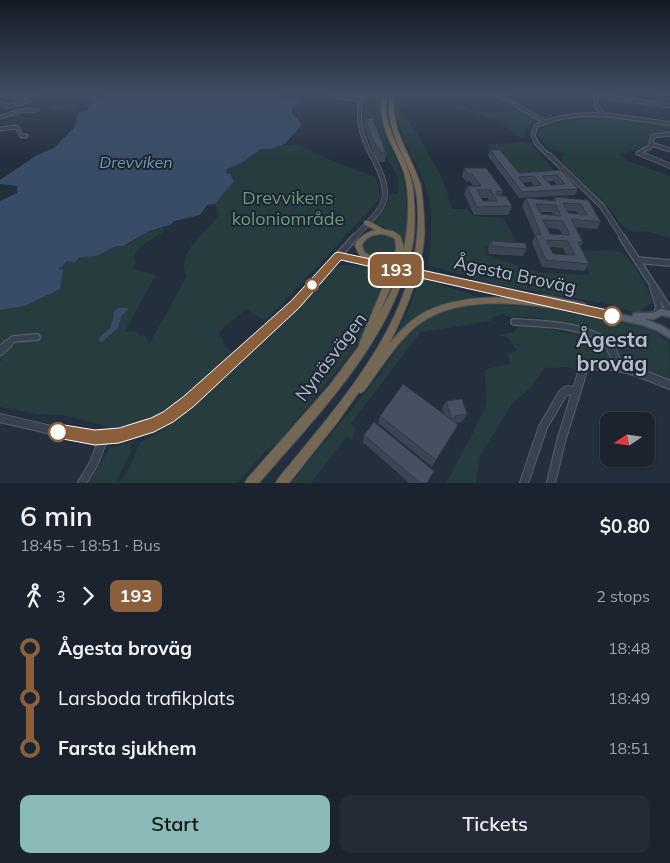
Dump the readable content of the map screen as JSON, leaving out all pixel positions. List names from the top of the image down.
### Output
{
  "streets": {
    "highway": ["Nynäsvägen"],
    "main road": ["Ågesta Broväg"]
  },
  "water": ["Drevviken"],
  "parks": ["Drevvikens koloniområde"],
  "places": ["Ågesta broväg"],
  "lines": ["bus line 193"],
  "north": "left",
  "page": {
    "on_map": "193",
    "heading": ["6 min", "18:45 – 18:51 · Bus", "$0.80"],
    "legs": ["3", "193", "2 stops"],
    "list": [
      {
        "name": "Ågesta broväg",
        "value": "18:48"
      },
      {
        "name": "Larsboda trafikplats",
        "value": "18:49"
      },
      {
        "name": "Farsta sjukhem",
        "value": "18:51"
      }
    ],
    "buttons": ["Start", "Tickets"]
  }
}
